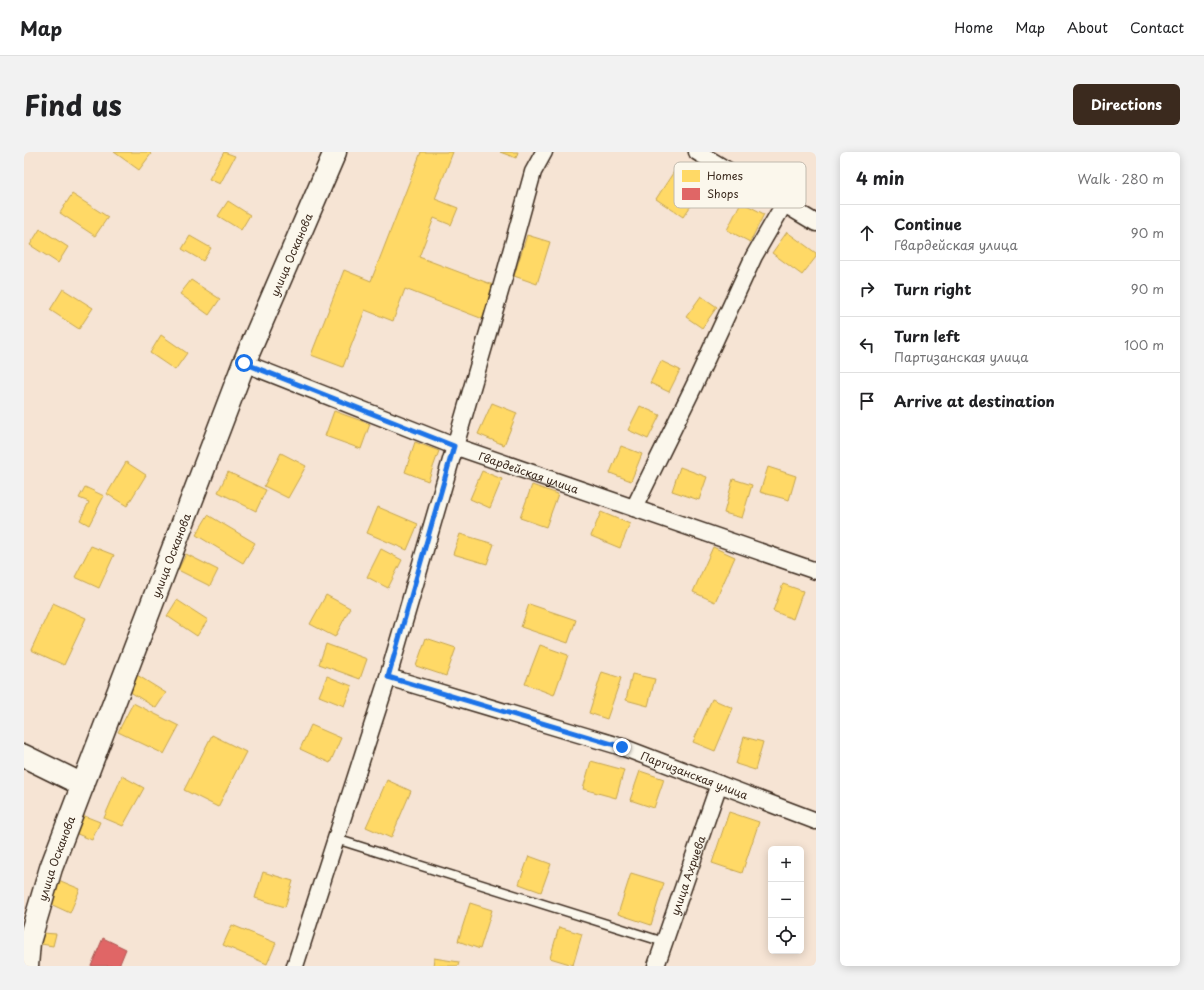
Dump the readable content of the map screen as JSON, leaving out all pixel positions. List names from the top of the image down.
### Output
{
  "streets": {
    "main road": ["улица Осканова"],
    "street": ["Гвардейская улица", "Партизанская улица", "улица Ахриева"]
  },
  "crossings": [
    ["улица Осканова", "Гвардейская улица"],
    ["Партизанская улица", "улица Ахриева"]
  ],
  "legend": ["Homes", "Shops"],
  "page": {
    "header": "Map",
    "nav": [
      "Home",
      "Map",
      "About",
      "Contact"
    ],
    "title": "Find us",
    "buttons": "Directions",
    "heading": ["4 min", "Walk · 280 m"],
    "list": [
      ["Continue", "Гвардейская улица", "90 m"],
      ["Turn right", "90 m"],
      ["Turn left", "Партизанская улица", "100 m"],
      "Arrive at destination"
    ],
    "map_buttons": ["+", "−"]
  }
}
